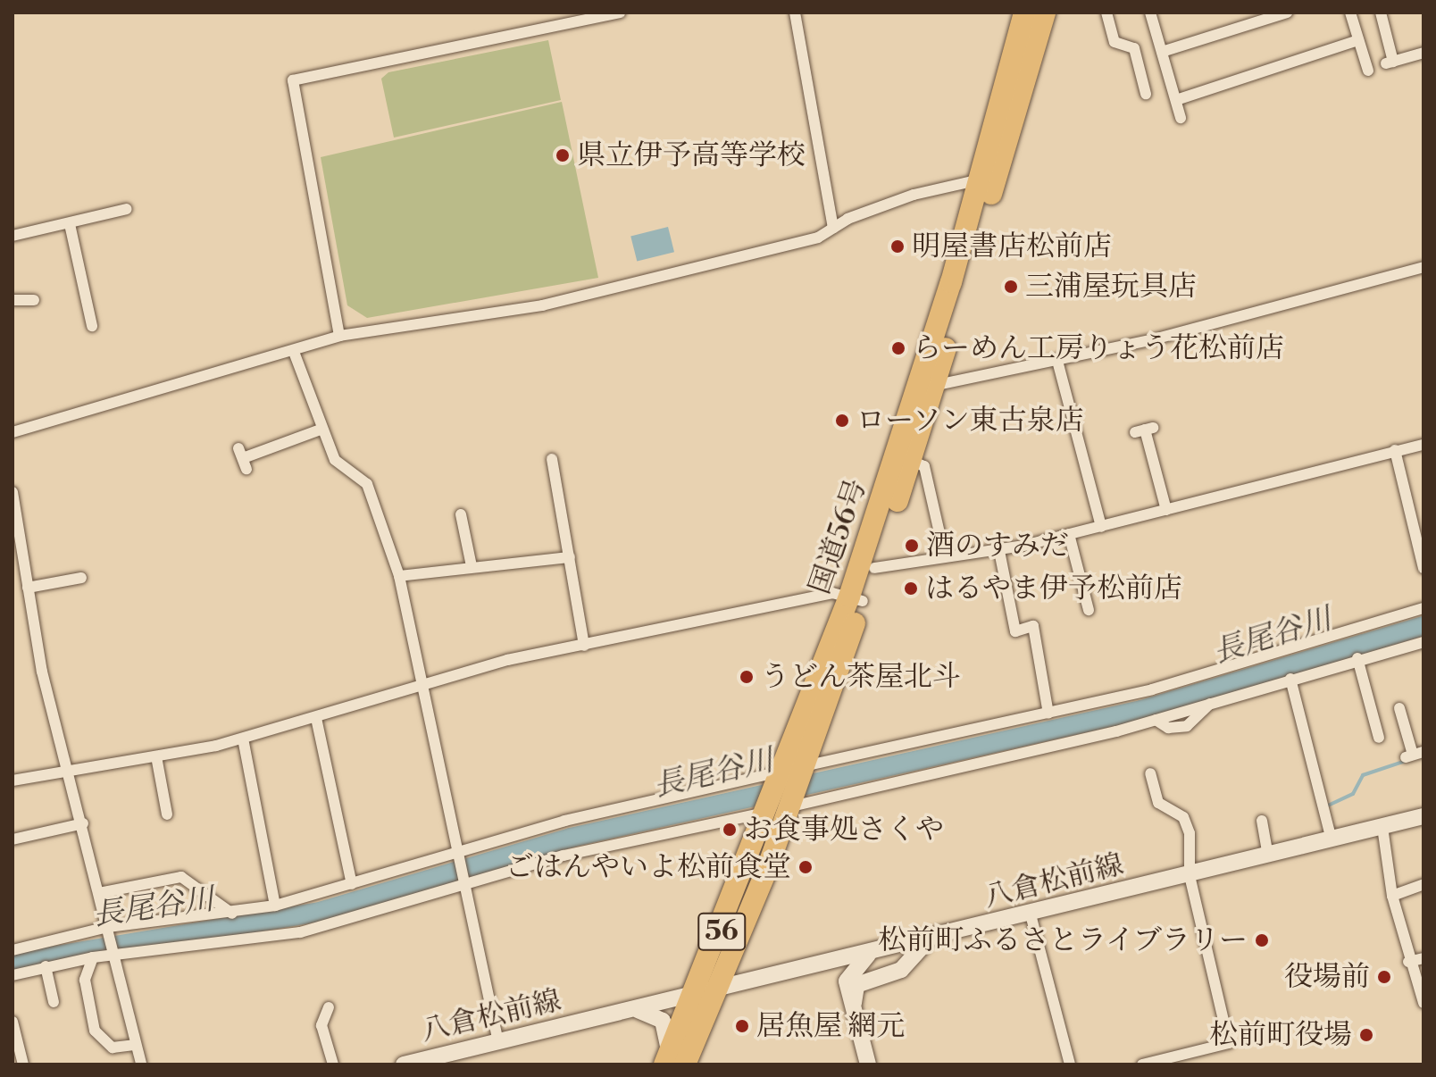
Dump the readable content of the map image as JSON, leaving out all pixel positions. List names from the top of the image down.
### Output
{
  "streets": {
    "highway": ["国道56号", "56"],
    "main road": ["八倉松前線"]
  },
  "crossings": [
    ["国道56号", "八倉松前線"]
  ],
  "water": ["長尾谷川"],
  "places": [
    "県立伊予高等学校",
    "明屋書店松前店",
    "三浦屋玩具店",
    "らーめん工房りょう花松前店",
    "ローソン東古泉店",
    "酒のすみだ",
    "はるやま伊予松前店",
    "うどん茶屋北斗",
    "お食事処さくや",
    "ごはんやいよ松前食堂",
    "松前町ふるさとライブラリー",
    "役場前",
    "居魚屋 網元",
    "松前町役場"
  ]
}
